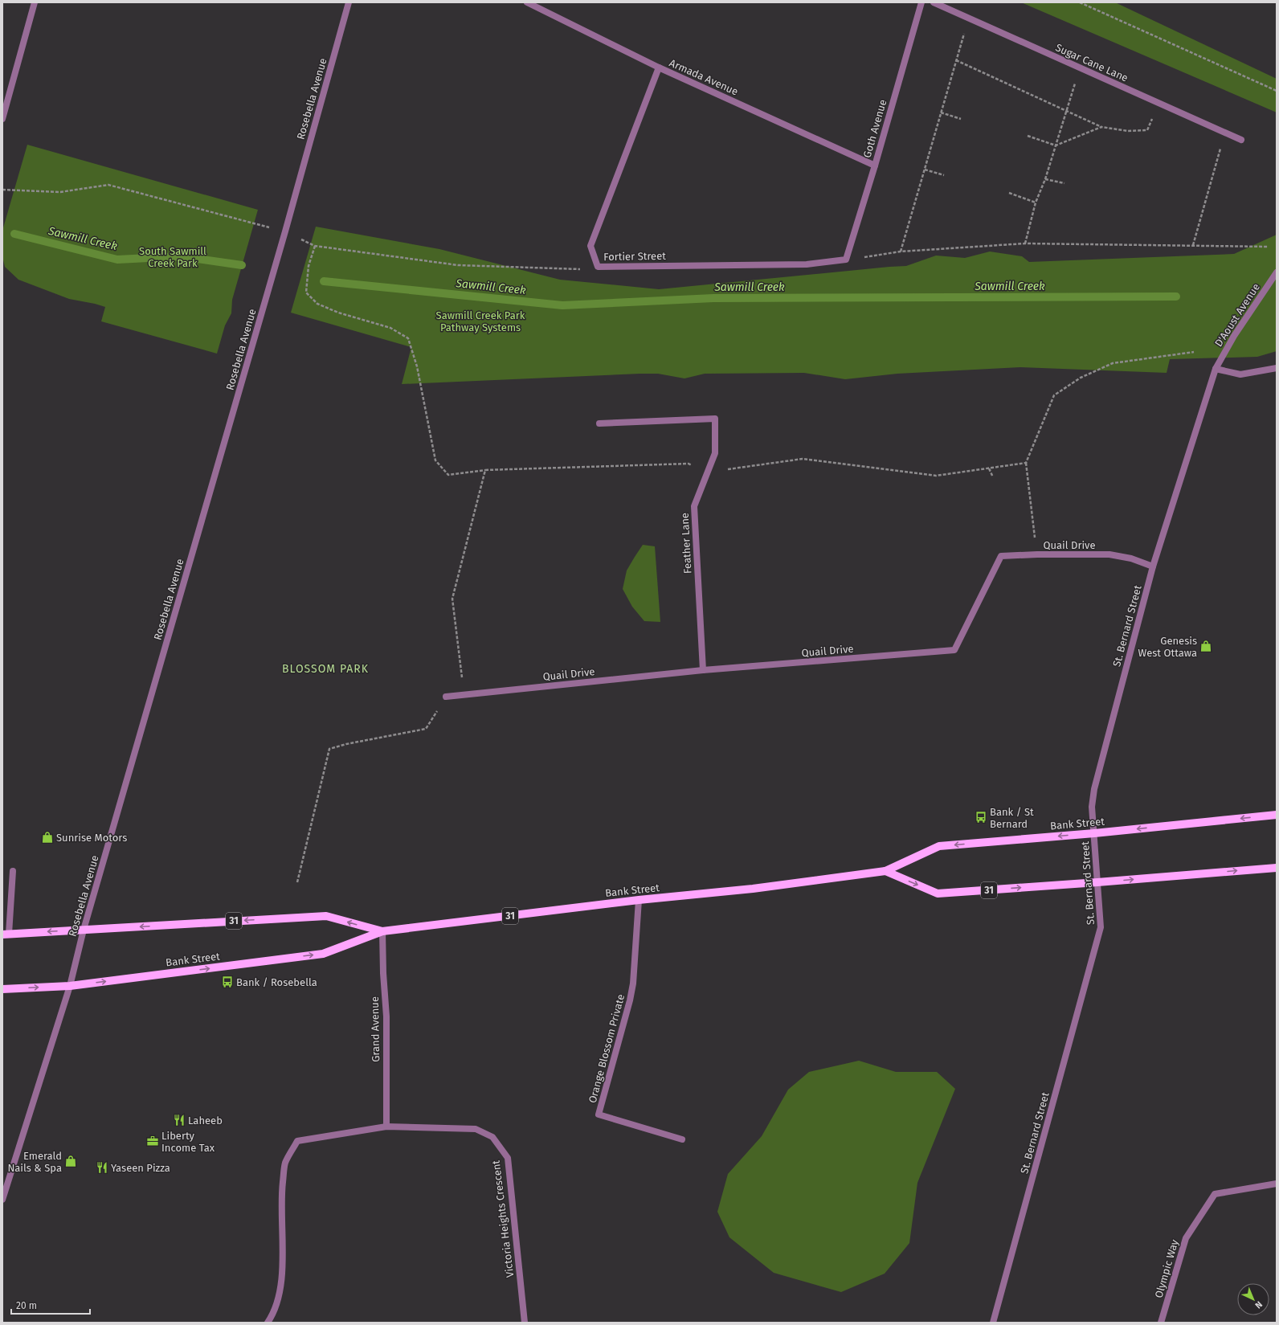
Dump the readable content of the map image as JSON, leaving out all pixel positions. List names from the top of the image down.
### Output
{
  "streets": {
    "main road": ["Bank Street", "31"],
    "street": [
      "Sugar Cane Lane",
      "Armada Avenue",
      "Rosebella Avenue",
      "Goth Avenue",
      "Fortier Street",
      "D'Aoust Avenue",
      "Feather Lane",
      "Quail Drive",
      "St. Bernard Street",
      "Grand Avenue",
      "Orange Blossom Private",
      "Victoria Heights Crescent",
      "Olympic Way"
    ]
  },
  "crossings": [
    ["Armada Avenue", "Goth Avenue"],
    ["Armada Avenue", "Fortier Street"],
    ["Rosebella Avenue", "Bank Street"],
    ["Goth Avenue", "Fortier Street"],
    ["D'Aoust Avenue", "St. Bernard Street"],
    ["Feather Lane", "Quail Drive"],
    ["Quail Drive", "St. Bernard Street"],
    ["St. Bernard Street", "Bank Street"],
    ["St. Bernard Street", "31"],
    ["Bank Street", "31"],
    ["Bank Street", "Grand Avenue"],
    ["Bank Street", "Orange Blossom Private"],
    ["Grand Avenue", "Victoria Heights Crescent"]
  ],
  "districts": ["BLOSSOM PARK"],
  "water": ["Sawmill Creek"],
  "parks": ["South Sawmill Creek Park", "Sawmill Creek Park Pathway Systems"],
  "places": {
    "shop": ["Genesis West Ottawa", "Sunrise Motors", "Emerald Nails & Spa"],
    "bus stop": ["Bank / St Bernard", "Bank / Rosebella"],
    "restaurant": ["Laheeb", "Yaseen Pizza"],
    "office": ["Liberty Income Tax"]
  },
  "scale_bar": "20 m",
  "north": "bottom right"
}
